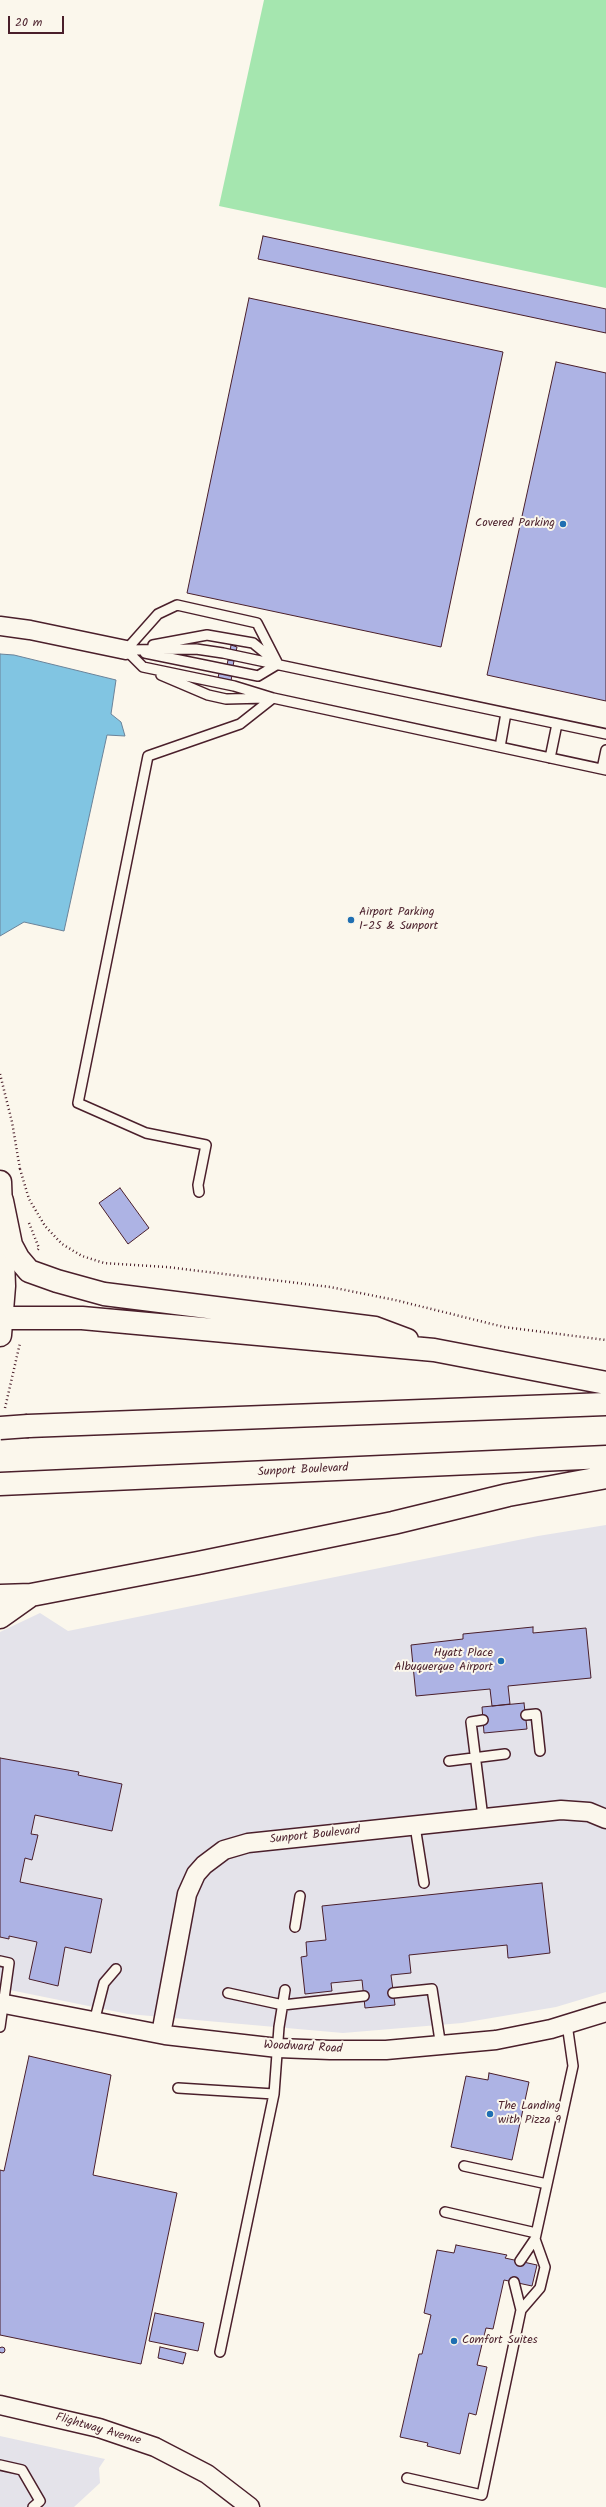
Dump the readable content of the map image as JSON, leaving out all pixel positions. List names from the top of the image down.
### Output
{
  "streets": {
    "main road": ["Sunport Boulevard"],
    "street": ["Woodward Road", "Flightway Avenue"]
  },
  "crossings": [
    ["Sunport Boulevard", "Woodward Road"]
  ],
  "places": [
    "Covered Parking",
    "Airport Parking I-25 & Sunport",
    "Hyatt Place Albuquerque Airport",
    "The Landing with Pizza 9",
    "Comfort Suites"
  ],
  "scale_bar": "20 m"
}
